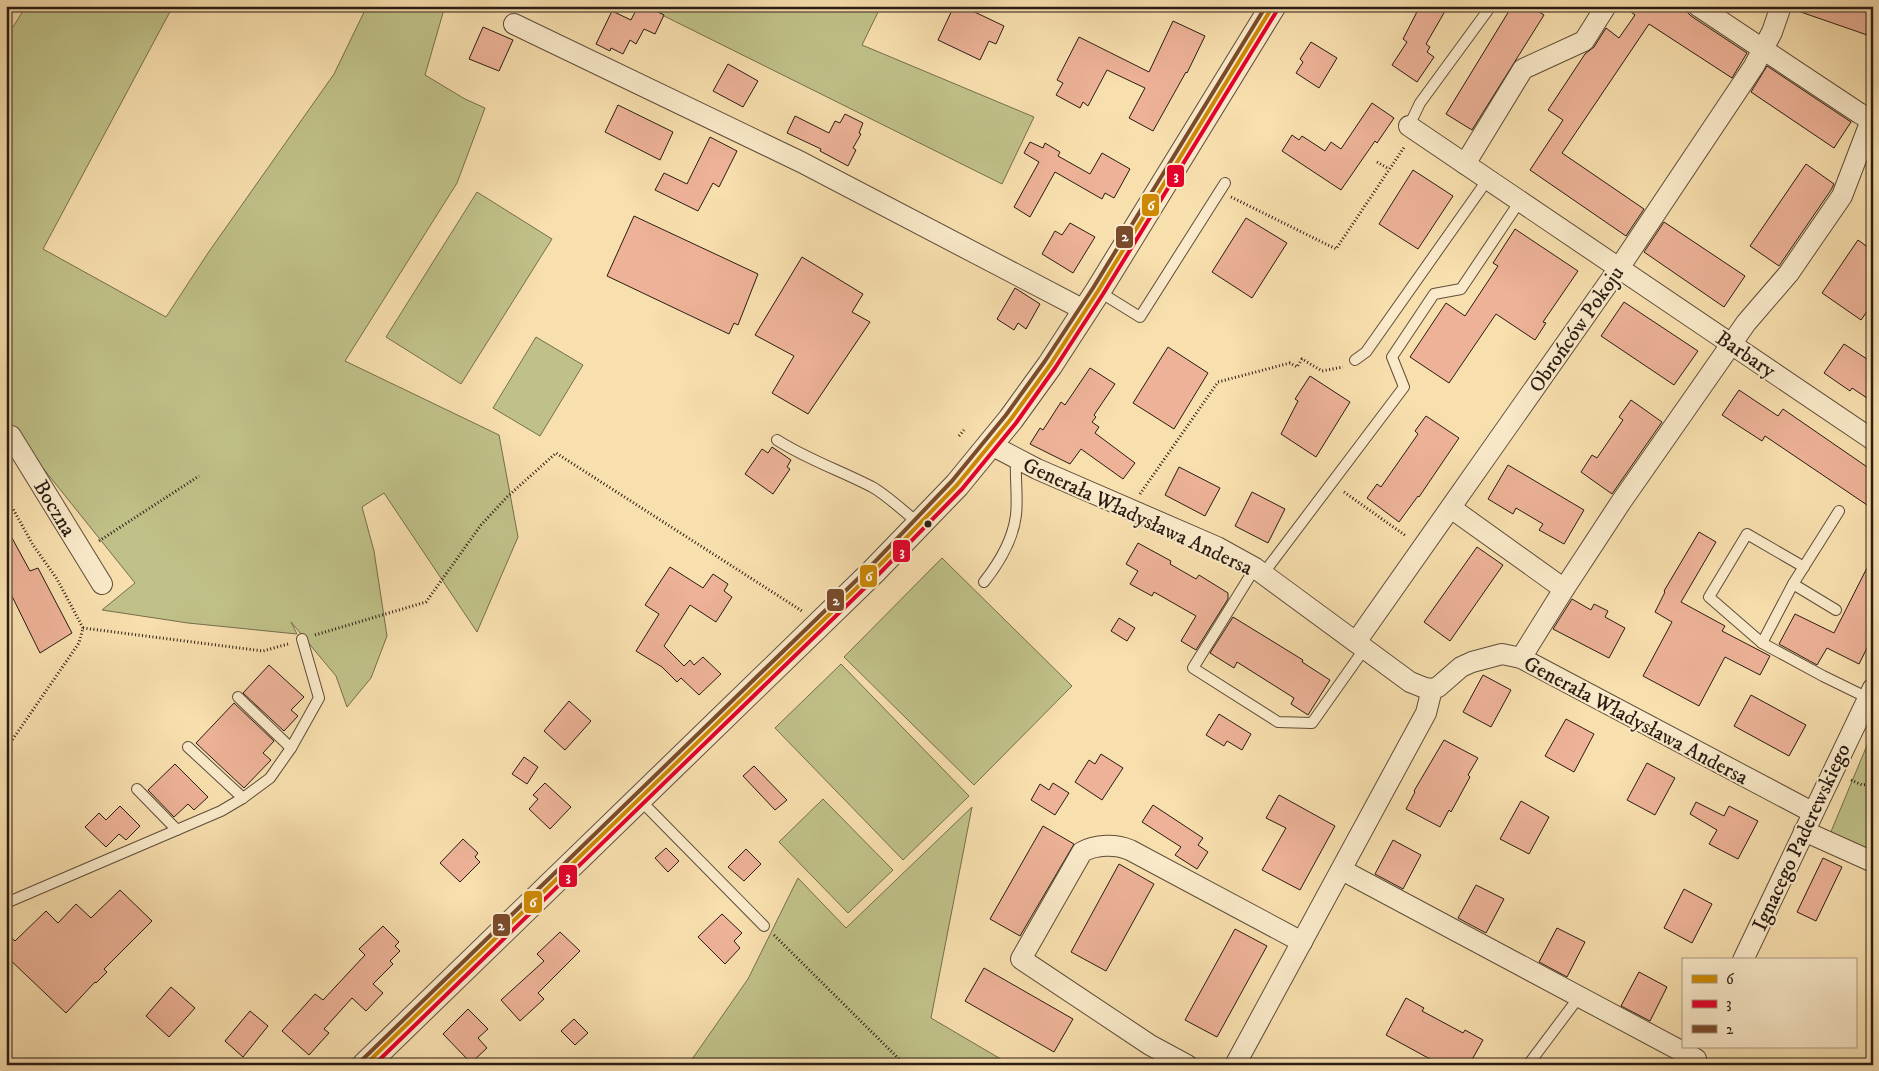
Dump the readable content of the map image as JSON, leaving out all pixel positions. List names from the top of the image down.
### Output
{
  "streets": {
    "street": [
      "Obrońców Pokoju",
      "Barbary",
      "Boczna",
      "Generała Władysława Andersa",
      "Ignacego Paderewskiego"
    ]
  },
  "crossings": [
    ["Obrońców Pokoju", "Barbary"],
    ["Obrońców Pokoju", "Generała Władysława Andersa"],
    ["Generała Władysława Andersa", "Ignacego Paderewskiego"]
  ],
  "lines": ["transit line 6", "transit line 2", "transit line 3"],
  "legend": ["6", "3", "2"]
}
